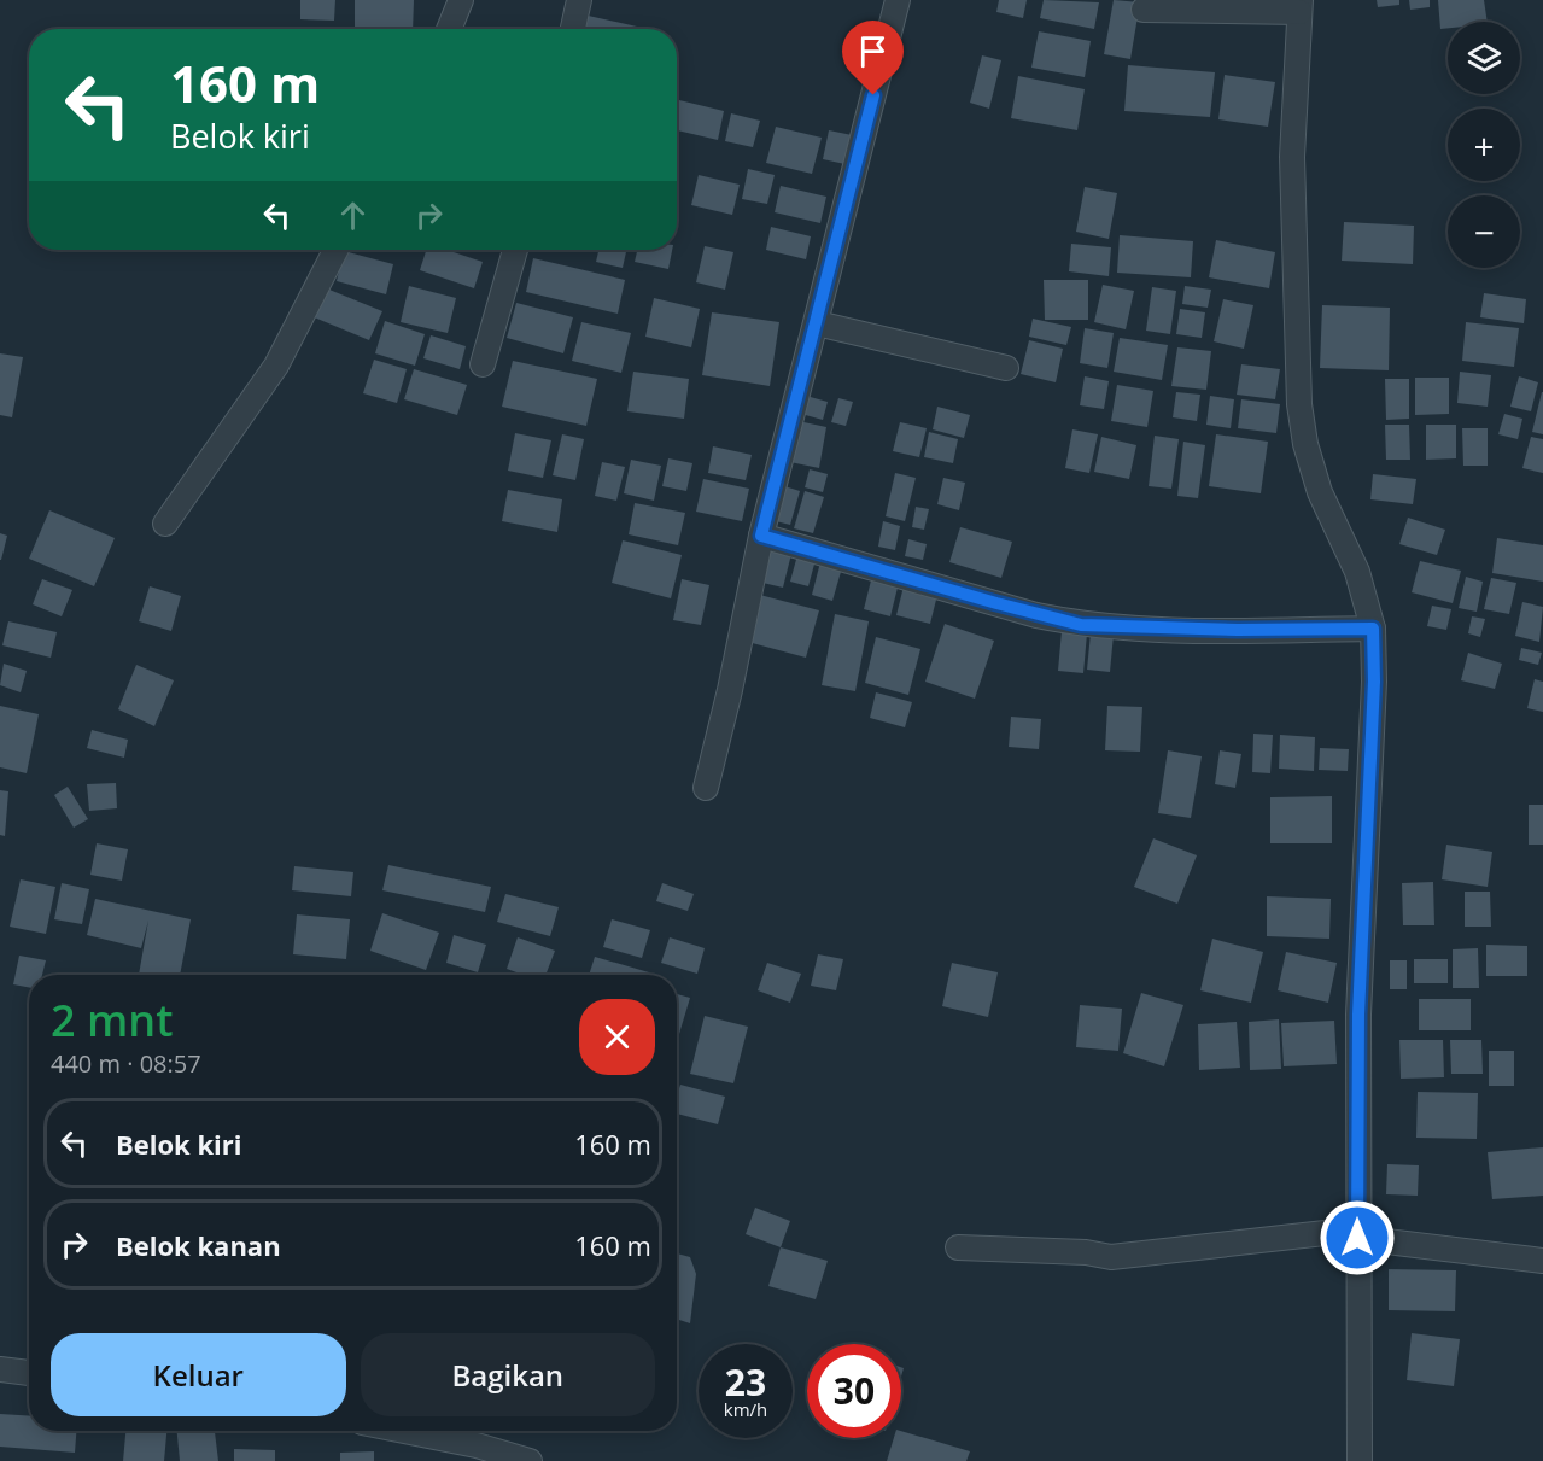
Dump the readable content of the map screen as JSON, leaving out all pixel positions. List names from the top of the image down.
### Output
{
  "page": {
    "map_buttons": ["+", "−"],
    "turn": ["160 m", "Belok kiri"],
    "heading": ["2 mnt", "440 m · 08:57"],
    "list": [
      {
        "name": "Belok kiri",
        "value": "160 m"
      },
      {
        "name": "Belok kanan",
        "value": "160 m"
      }
    ],
    "buttons": ["Keluar", "Bagikan"],
    "speed": "23 km/h",
    "limit": "30"
  }
}
